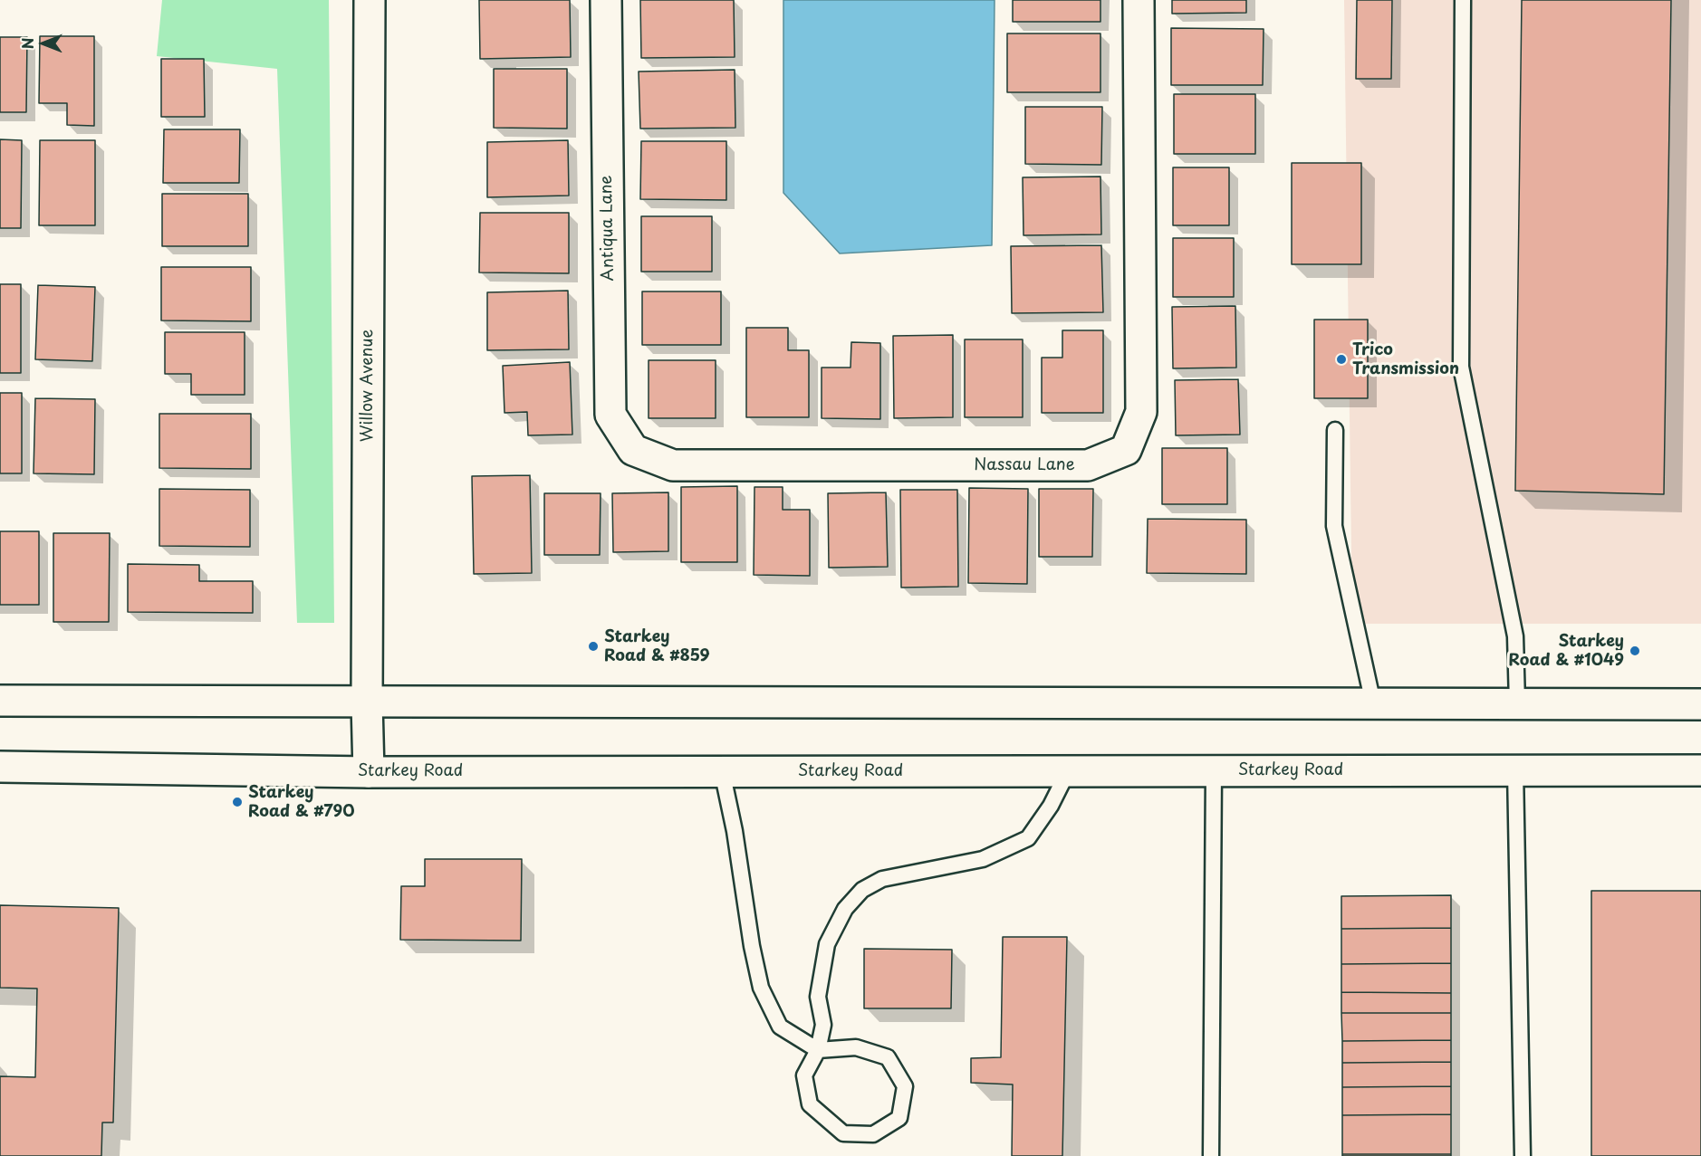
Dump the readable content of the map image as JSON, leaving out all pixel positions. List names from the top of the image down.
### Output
{
  "streets": {
    "main road": [
      "Antiqua Lane",
      "Willow Avenue",
      "Nassau Lane",
      "Starkey Road"
    ]
  },
  "crossings": [
    ["Antiqua Lane", "Nassau Lane"],
    ["Willow Avenue", "Starkey Road"]
  ],
  "places": [
    "Trico Transmission",
    "Starkey Road & #859",
    "Starkey Road & #1049",
    "Starkey Road & #790"
  ],
  "north": "left"
}
